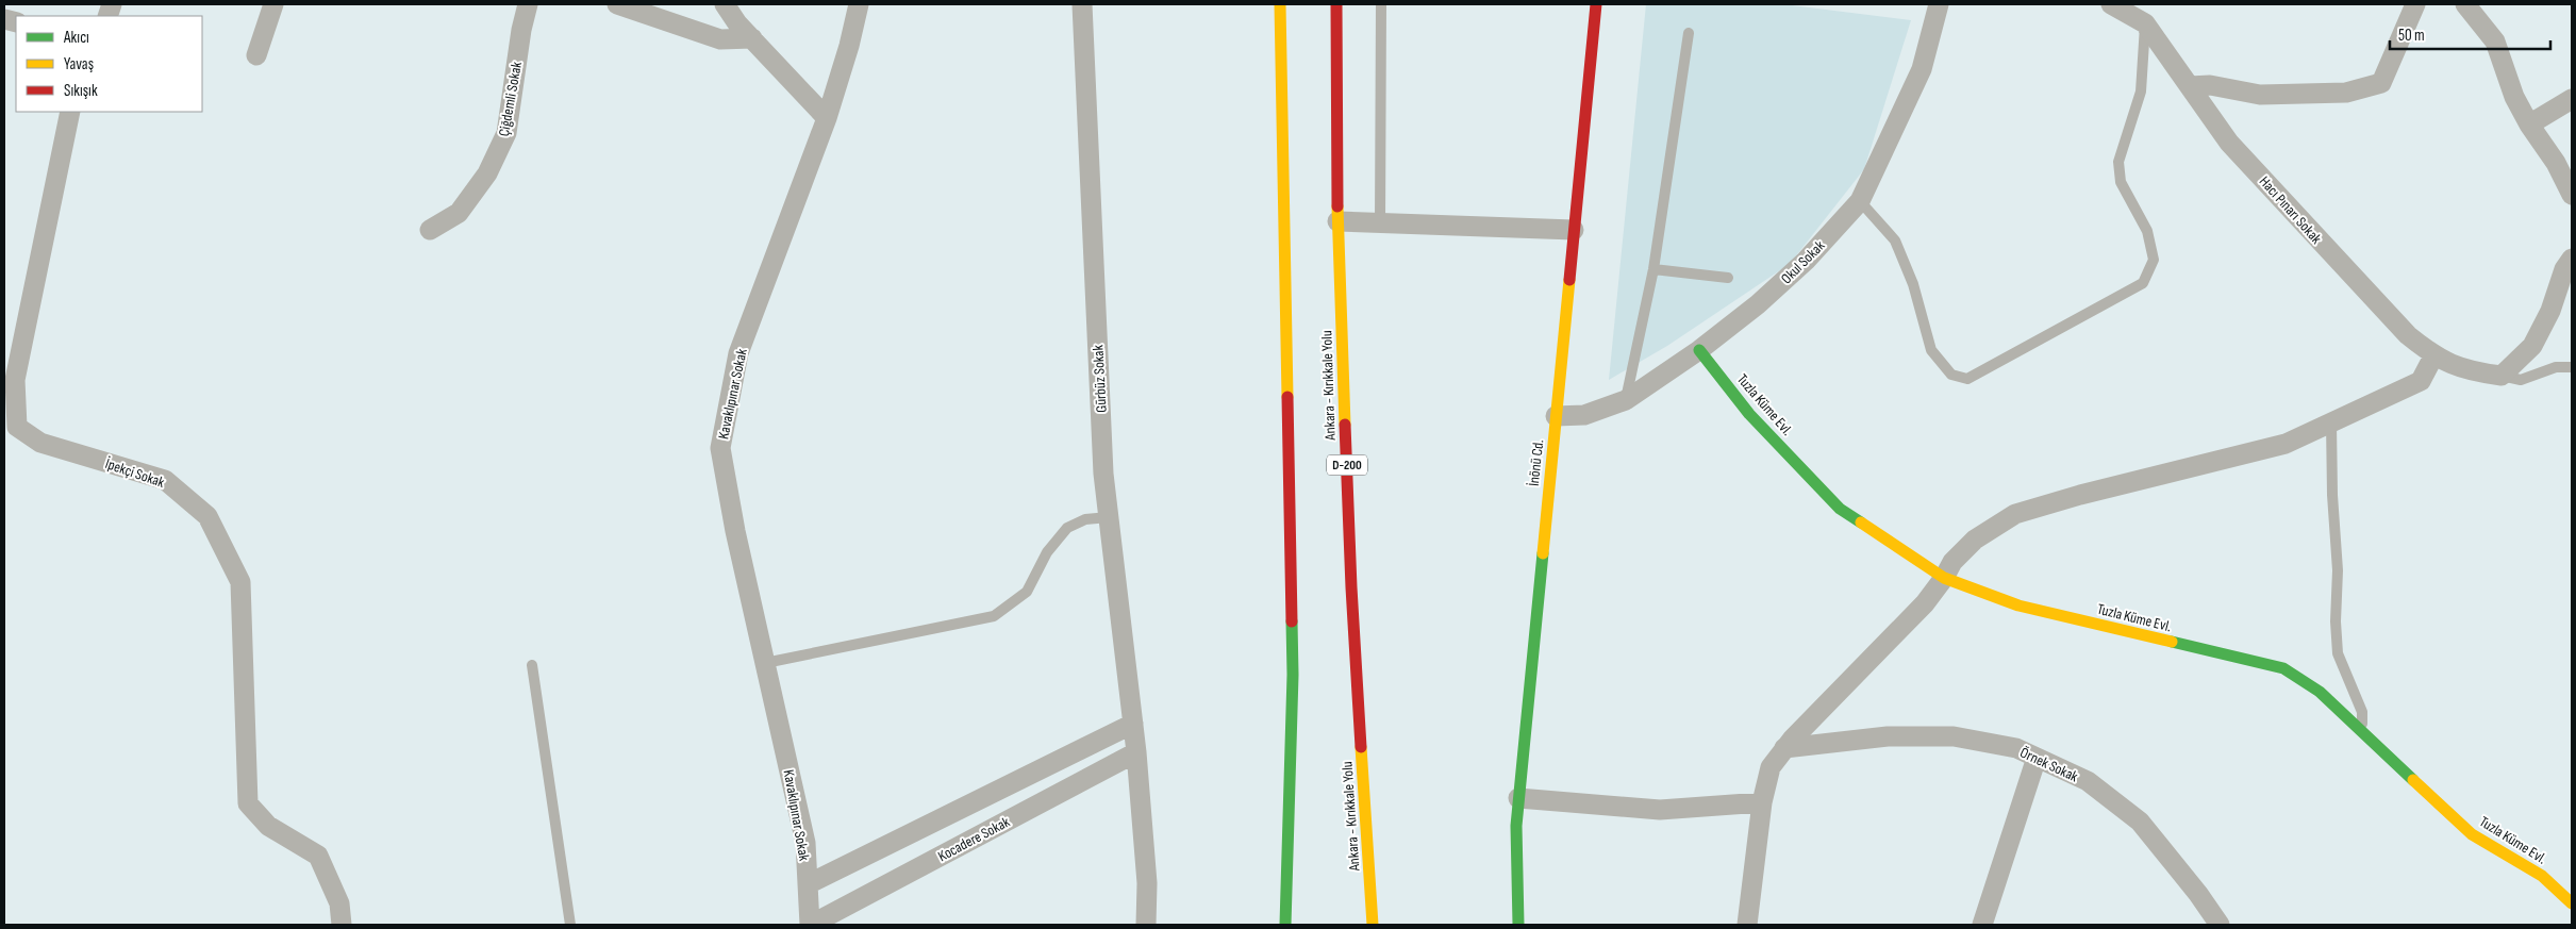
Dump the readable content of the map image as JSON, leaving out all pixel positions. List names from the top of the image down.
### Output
{
  "streets": {
    "main road": [
      "Ankara - Kırıkkale Yolu",
      "Tuzla Küme Evl.",
      "İnönü Cd.",
      "D-200"
    ],
    "street": [
      "Çiğdemli Sokak",
      "Hacı Pınarı Sokak",
      "Okul Sokak",
      "Gürbüz Sokak",
      "Kavaklıpınar Sokak",
      "İpekçi Sokak",
      "Örnek Sokak",
      "Kocadere Sokak"
    ]
  },
  "crossings": [
    ["Okul Sokak", "Tuzla Küme Evl."],
    ["Okul Sokak", "İnönü Cd."],
    ["Gürbüz Sokak", "Kocadere Sokak"],
    ["Kavaklıpınar Sokak", "Kocadere Sokak"]
  ],
  "legend": ["Akıcı", "Yavaş", "Sıkışık"],
  "scale_bar": "50 m"
}
